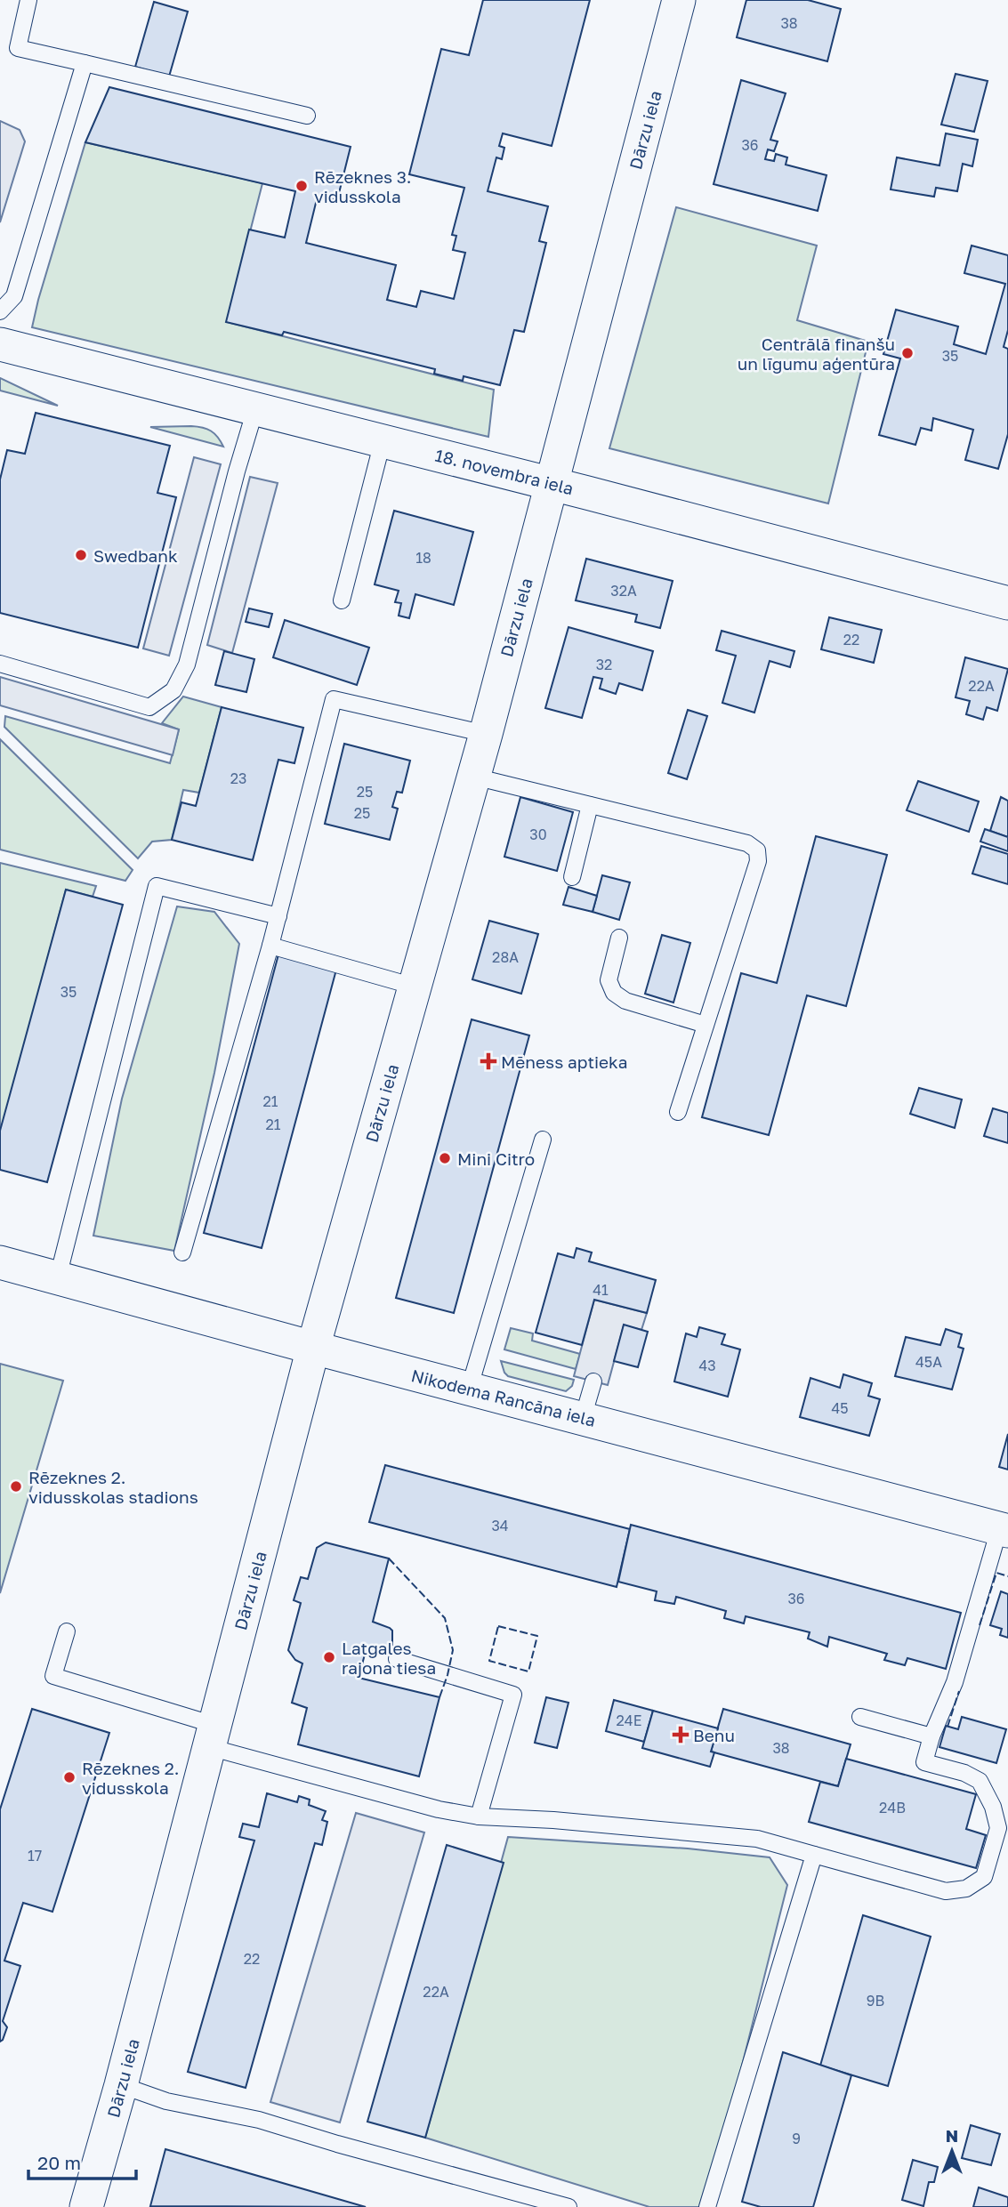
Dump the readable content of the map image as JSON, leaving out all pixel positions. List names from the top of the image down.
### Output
{
  "streets": {
    "street": ["Dārzu iela", "18. novembra iela", "Nikodema Rancāna iela"]
  },
  "crossings": [
    ["Dārzu iela", "18. novembra iela"],
    ["Dārzu iela", "Nikodema Rancāna iela"]
  ],
  "places": {
    "other": [
      "Rēzeknes 3. vidusskola",
      "Centrālā finanšu un līgumu aģentūra",
      "Swedbank",
      "Mini Citro",
      "Rēzeknes 2. vidusskolas stadions",
      "Latgales rajona tiesa",
      "Rēzeknes 2. vidusskola"
    ],
    "health": ["Mēness aptieka", "Benu"]
  },
  "house_numbers": [
    "38",
    "36",
    "35",
    "18",
    "32A",
    "22",
    "32",
    "22A",
    "23",
    "25",
    "25",
    "30",
    "28A",
    "35",
    "21",
    "21",
    "41",
    "45A",
    "43",
    "45",
    "34",
    "36",
    "24E",
    "38",
    "24B",
    "17",
    "22",
    "22A",
    "9B",
    "9"
  ],
  "scale_bar": "20 m",
  "north": "top"
}
